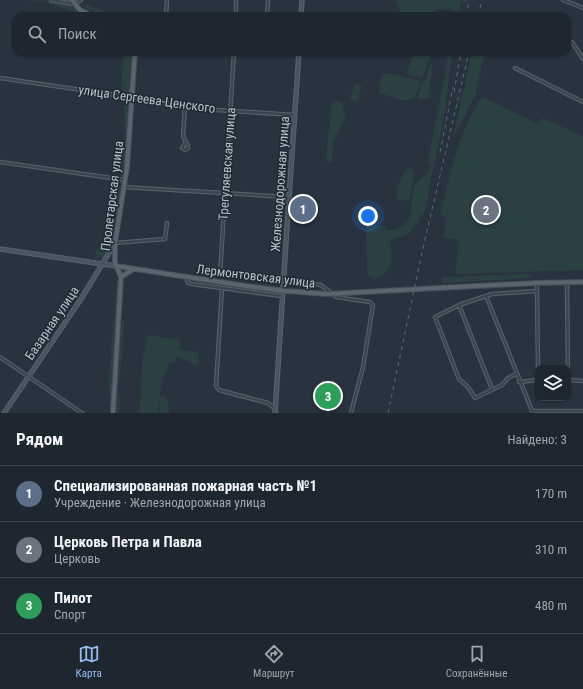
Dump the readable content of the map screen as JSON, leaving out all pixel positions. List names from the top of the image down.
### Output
{
  "streets": {
    "main road": ["Пролетарская улица", "Лермонтовская улица"],
    "street": [
      "улица Сергеева-Ценского",
      "Трегуляевская улица",
      "Железнодорожная улица",
      "Базарная улица"
    ]
  },
  "crossings": [
    ["улица Сергеева-Ценского", "Трегуляевская улица"],
    ["улица Сергеева-Ценского", "Железнодорожная улица"],
    ["улица Сергеева-Ценского", "Пролетарская улица"],
    ["Пролетарская улица", "Лермонтовская улица"],
    ["Пролетарская улица", "Базарная улица"],
    ["Лермонтовская улица", "Базарная улица"]
  ],
  "page": {
    "search": "Поиск",
    "pins": ["1", "2", "3"],
    "heading": ["Рядом", "Найдено: 3"],
    "list": [
      {
        "mark": "1",
        "name": "Специализированная пожарная часть №1",
        "note": "Учреждение · Железнодорожная улица",
        "value": "170 m"
      },
      {
        "mark": "2",
        "name": "Церковь Петра и Павла",
        "note": "Церковь",
        "value": "310 m"
      },
      {
        "mark": "3",
        "name": "Пилот",
        "note": "Спорт",
        "value": "480 m"
      }
    ],
    "nav": ["Карта", "Маршрут", "Сохранённые"]
  }
}
